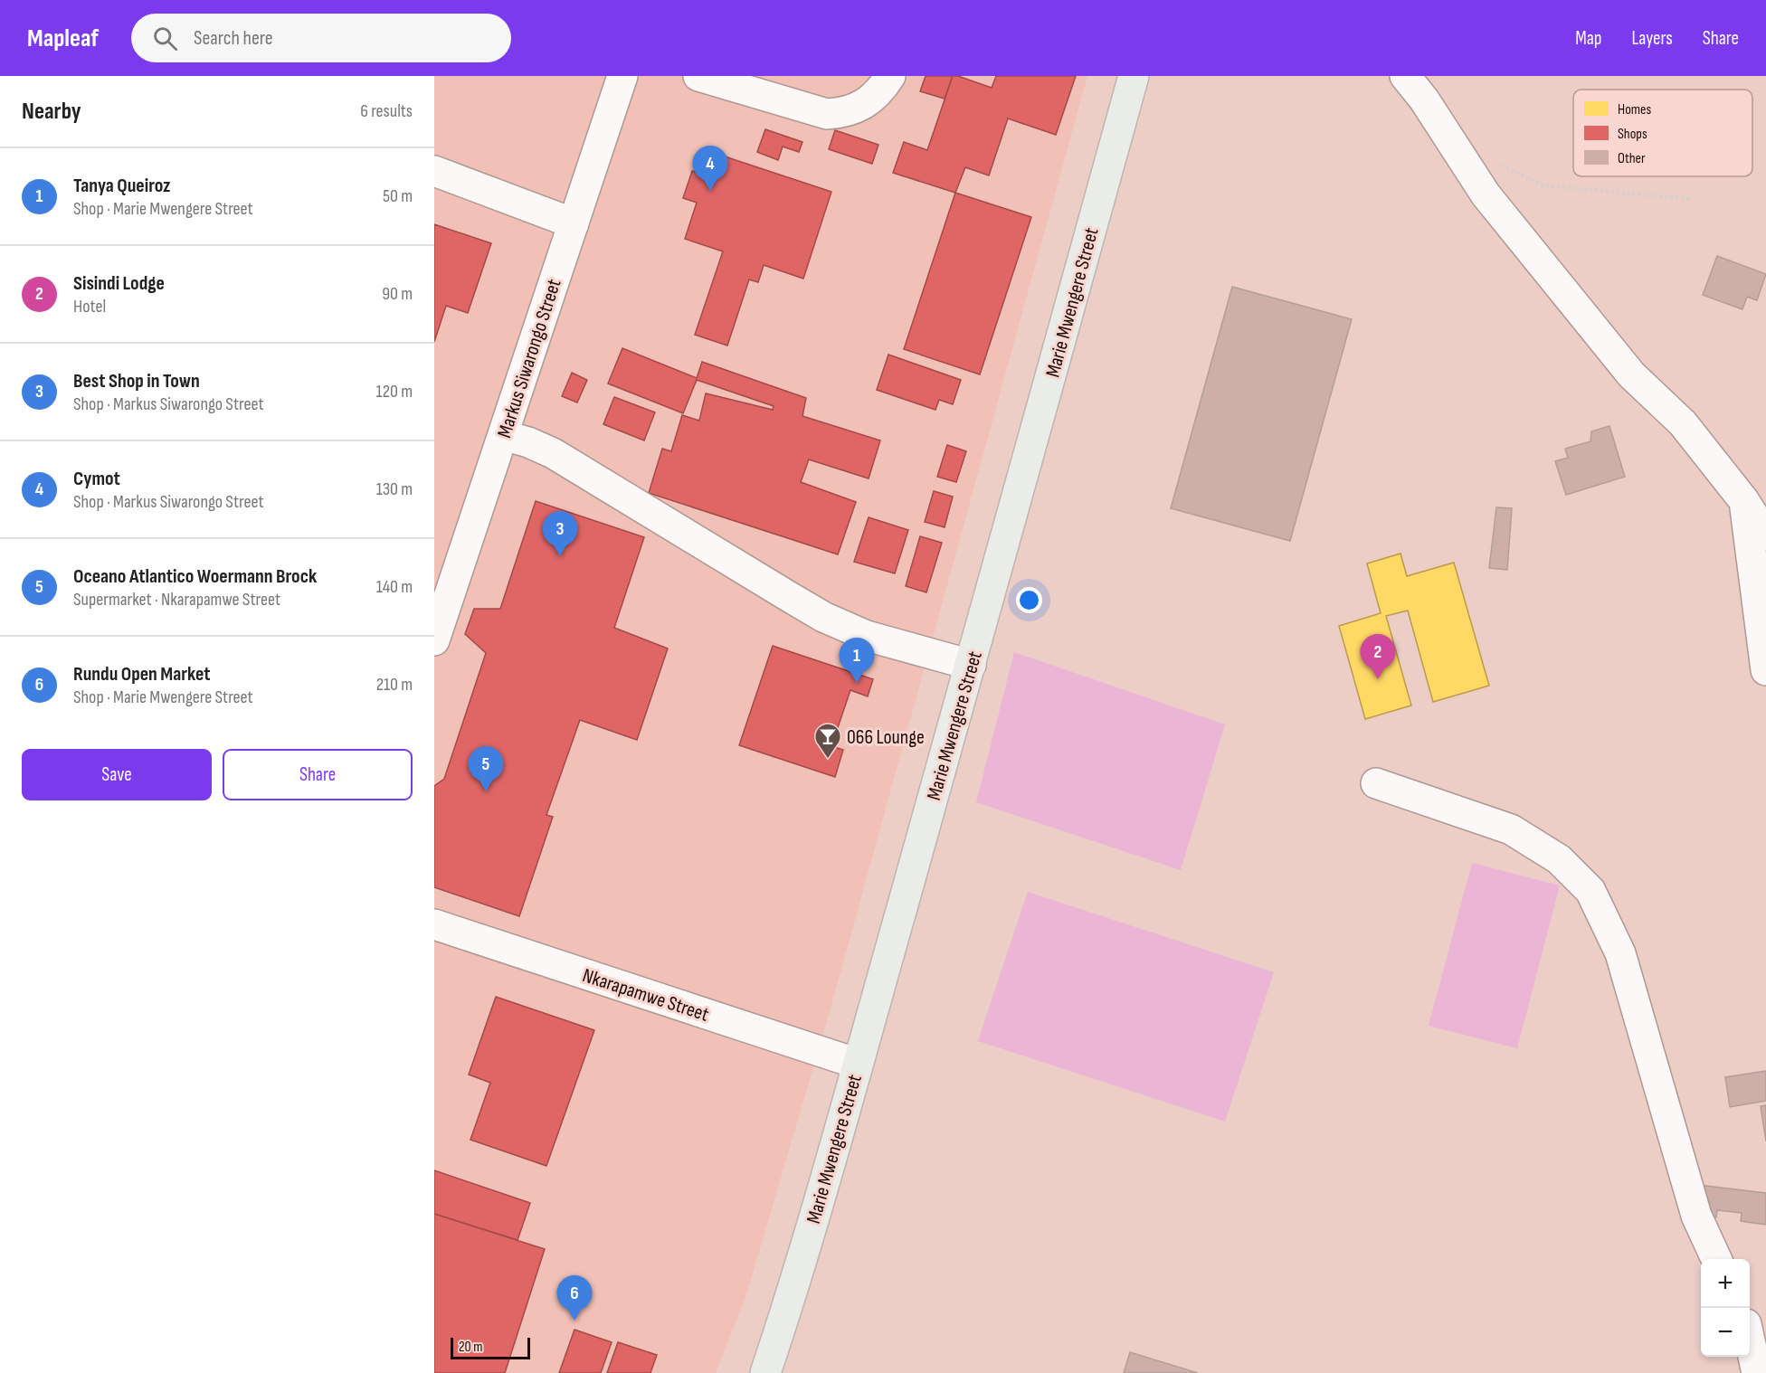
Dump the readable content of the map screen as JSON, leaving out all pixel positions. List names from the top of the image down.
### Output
{
  "streets": {
    "main road": ["Marie Mwengere Street"],
    "street": ["Markus Siwarongo Street", "Nkarapamwe Street"]
  },
  "crossings": [
    ["Marie Mwengere Street", "Nkarapamwe Street"]
  ],
  "places": {
    "bar": ["066 Lounge"]
  },
  "legend": ["Homes", "Shops", "Other"],
  "scale_bar": "20 m",
  "page": {
    "header": "Mapleaf",
    "search": "Search here",
    "nav": ["Map", "Layers", "Share"],
    "heading": ["Nearby", "6 results"],
    "pins": [
      "4",
      "3",
      "2",
      "1",
      "5",
      "6"
    ],
    "list": [
      {
        "mark": "1",
        "name": "Tanya Queiroz",
        "note": "Shop · Marie Mwengere Street",
        "value": "50 m"
      },
      {
        "mark": "2",
        "name": "Sisindi Lodge",
        "note": "Hotel",
        "value": "90 m"
      },
      {
        "mark": "3",
        "name": "Best Shop in Town",
        "note": "Shop · Markus Siwarongo Street",
        "value": "120 m"
      },
      {
        "mark": "4",
        "name": "Cymot",
        "note": "Shop · Markus Siwarongo Street",
        "value": "130 m"
      },
      {
        "mark": "5",
        "name": "Oceano Atlantico Woermann Brock",
        "note": "Supermarket · Nkarapamwe Street",
        "value": "140 m"
      },
      {
        "mark": "6",
        "name": "Rundu Open Market",
        "note": "Shop · Marie Mwengere Street",
        "value": "210 m"
      }
    ],
    "buttons": ["Save", "Share"],
    "map_buttons": ["+", "−"],
    "scale": "20 m"
  }
}
